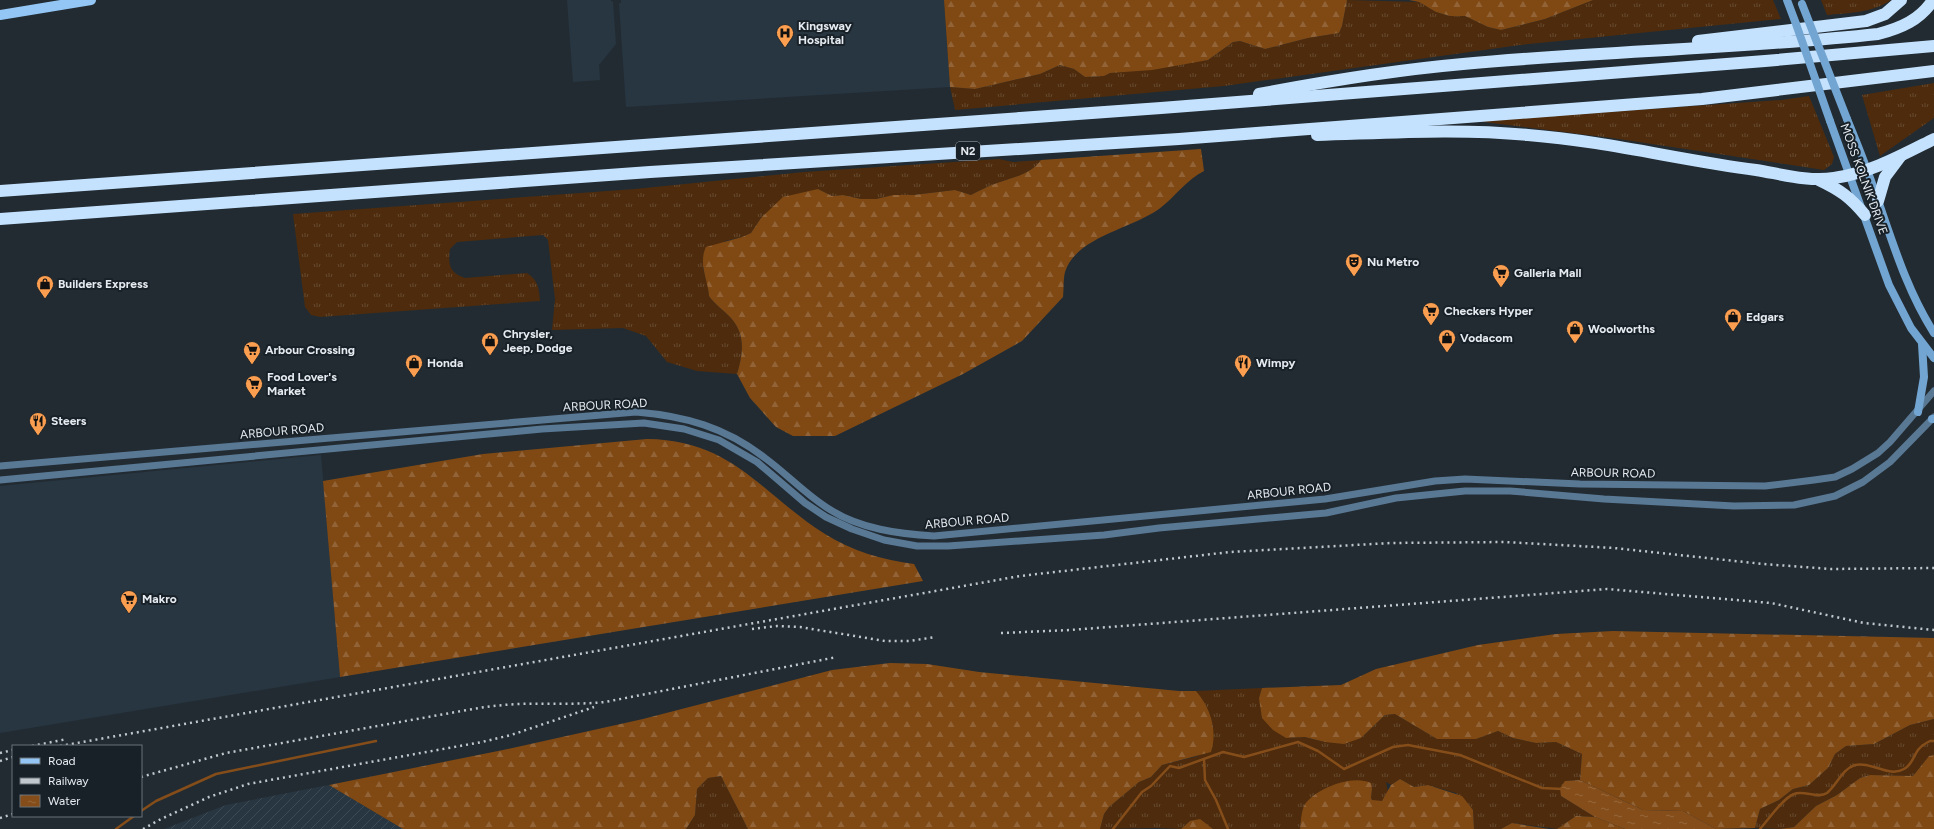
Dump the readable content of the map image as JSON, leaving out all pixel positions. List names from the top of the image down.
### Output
{
  "streets": {
    "highway": ["N2"],
    "main road": ["MOSS KOLNIK DRIVE"],
    "street": ["ARBOUR ROAD"]
  },
  "places": {
    "hospital": ["Kingsway Hospital"],
    "theatre": ["Nu Metro"],
    "supermarket": [
      "Galleria Mall",
      "Checkers Hyper",
      "Arbour Crossing",
      "Food Lover's Market",
      "Makro"
    ],
    "shop": [
      "Builders Express",
      "Edgars",
      "Woolworths",
      "Vodacom",
      "Chrysler, Jeep, Dodge",
      "Honda"
    ],
    "restaurant": ["Wimpy", "Steers"]
  },
  "legend": ["Road", "Railway", "Water"]
}
